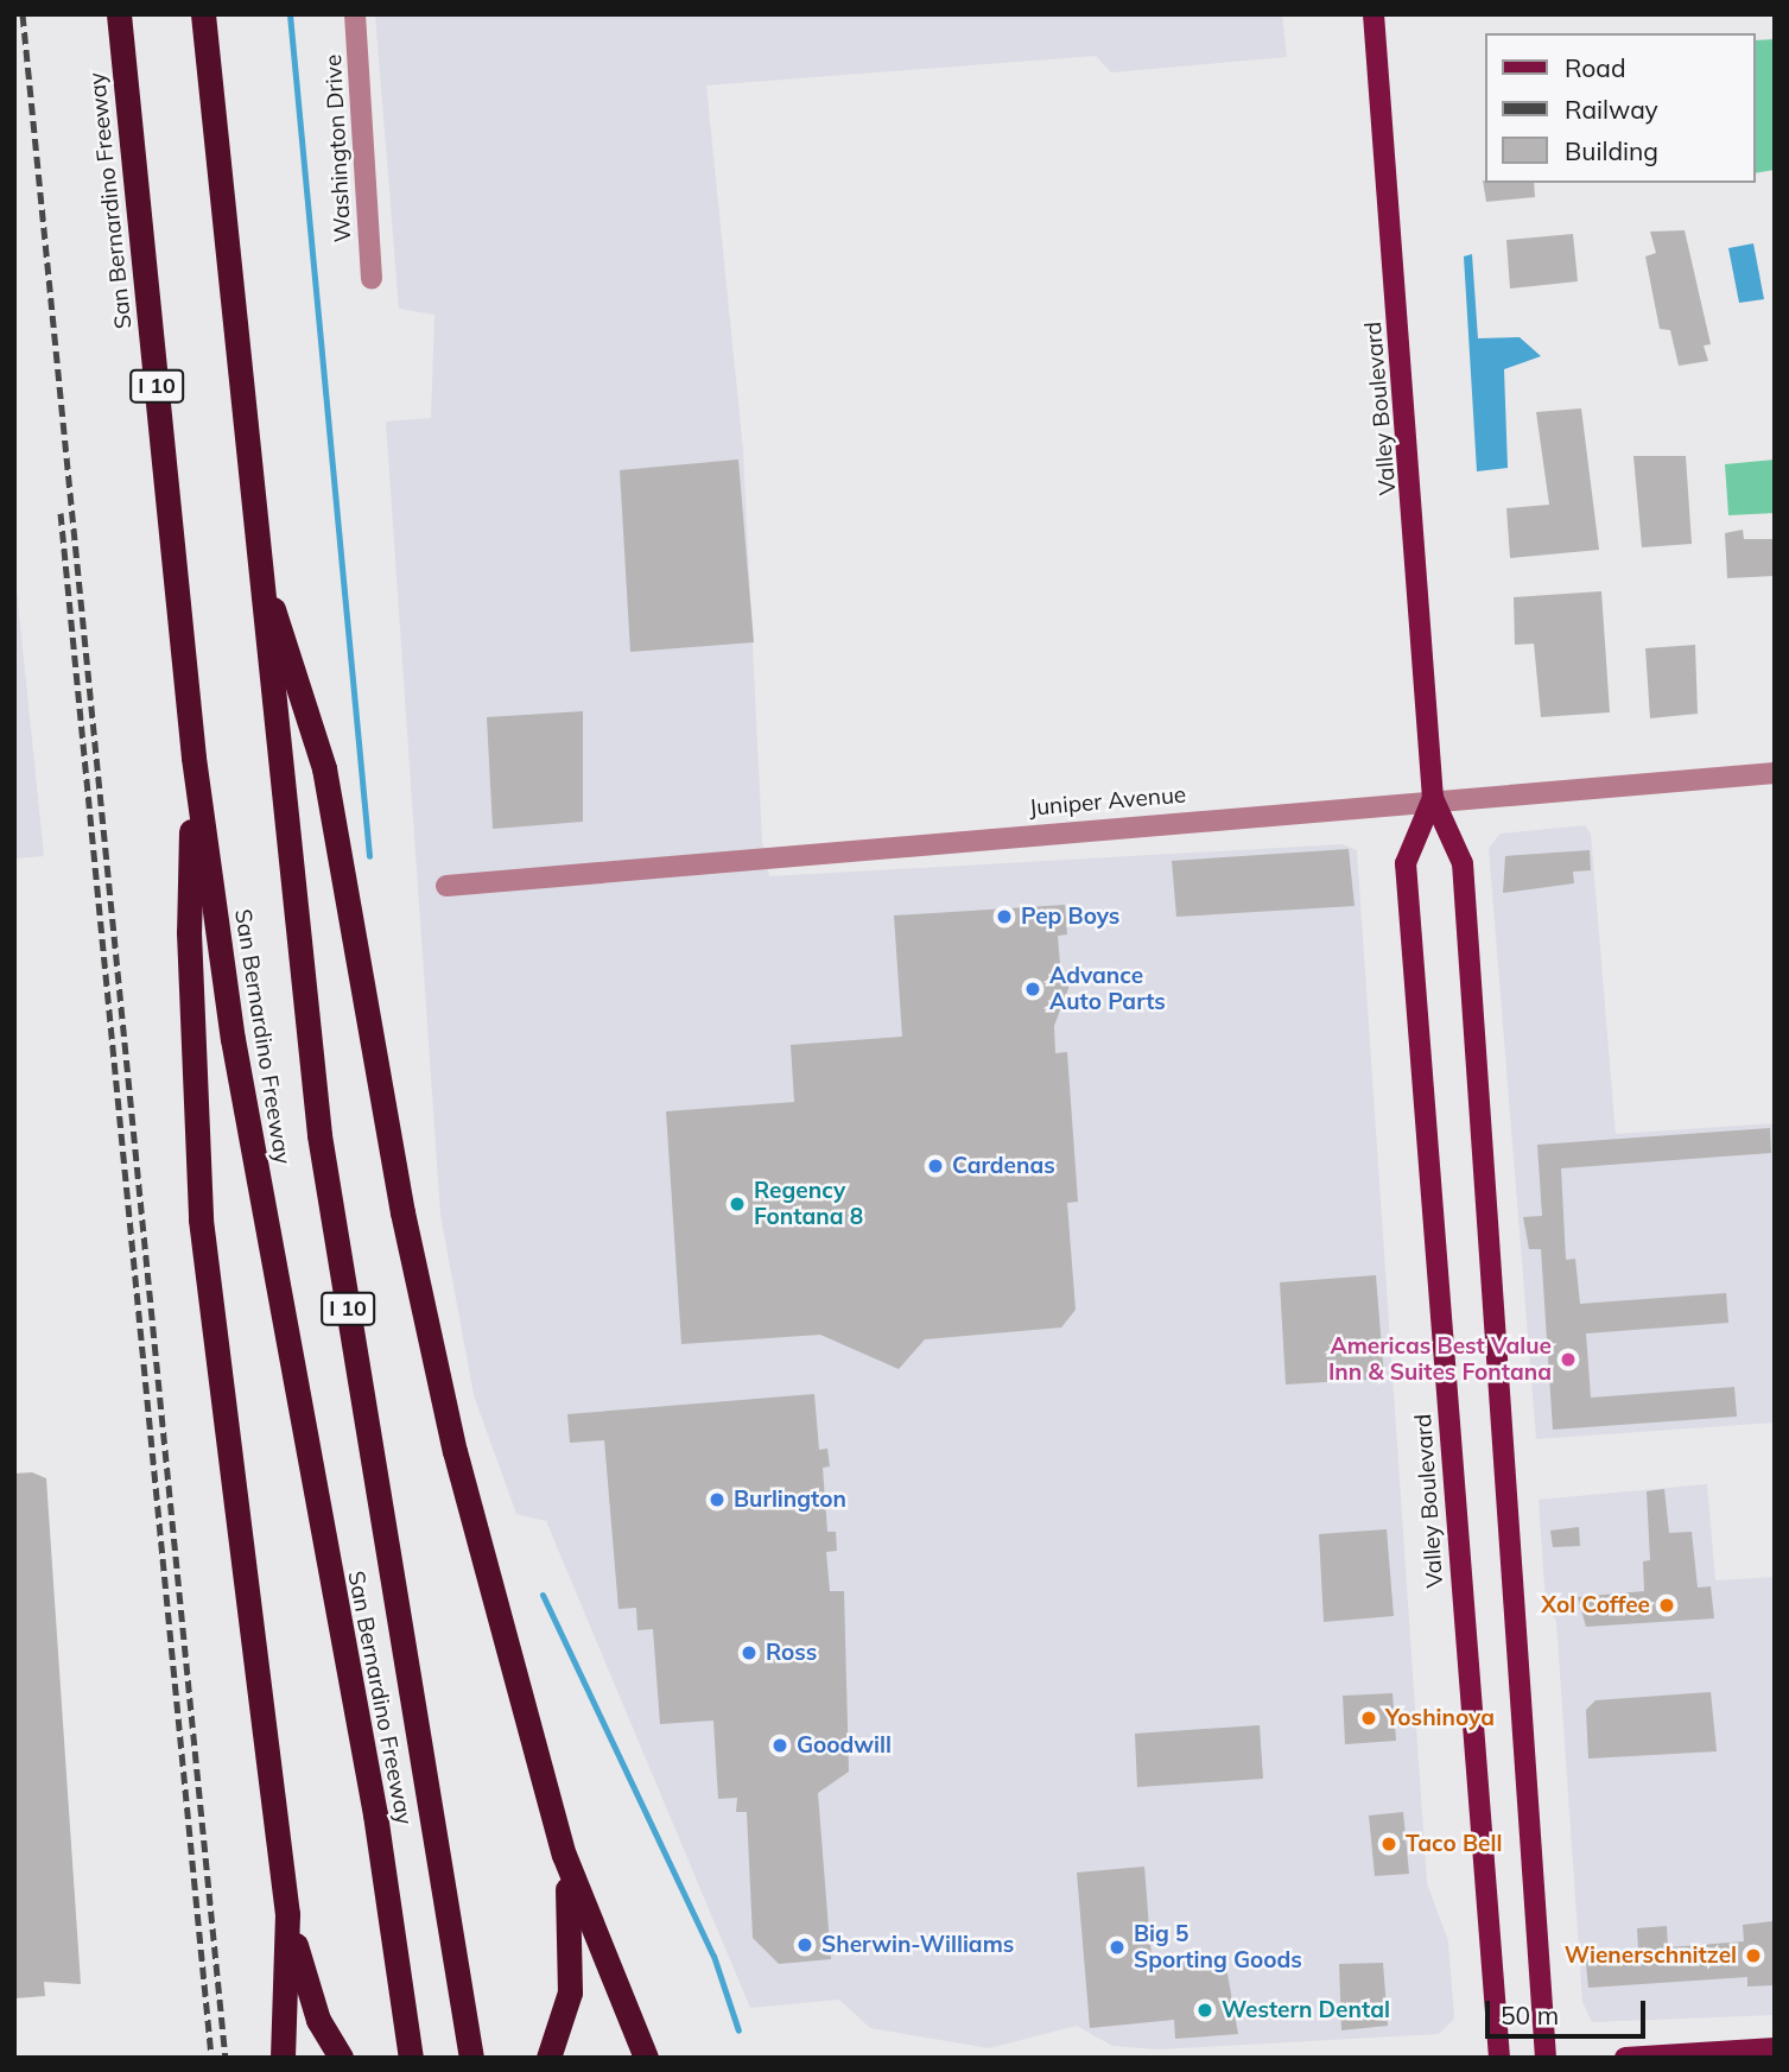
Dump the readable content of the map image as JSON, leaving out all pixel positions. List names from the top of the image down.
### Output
{
  "streets": {
    "highway": ["San Bernardino Freeway", "I 10"],
    "main road": ["Valley Boulevard"],
    "street": ["Washington Drive", "Juniper Avenue"]
  },
  "crossings": [
    ["Valley Boulevard", "Juniper Avenue"]
  ],
  "places": [
    "Pep Boys",
    "Advance Auto Parts",
    "Cardenas",
    "Regency Fontana 8",
    "Americas Best Value Inn & Suites Fontana",
    "Burlington",
    "Xol Coffee",
    "Ross",
    "Yoshinoya",
    "Goodwill",
    "Taco Bell",
    "Sherwin-Williams",
    "Big 5 Sporting Goods",
    "Wienerschnitzel",
    "Western Dental"
  ],
  "legend": ["Road", "Railway", "Building"],
  "scale_bar": "50 m"
}
